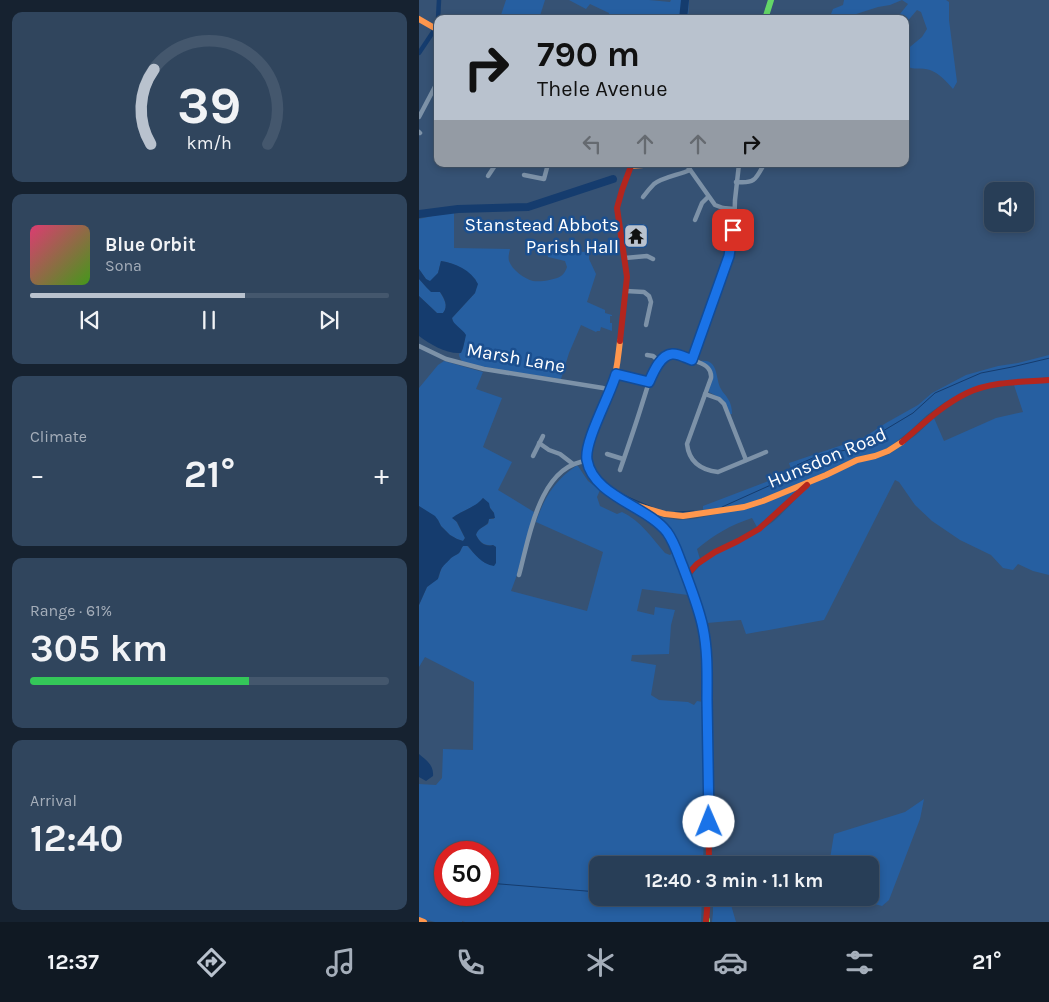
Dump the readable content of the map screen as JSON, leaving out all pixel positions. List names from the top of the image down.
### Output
{
  "streets": {
    "main road": ["Hunsdon Road"],
    "street": ["Marsh Lane"]
  },
  "places": {
    "temple": ["Stanstead Abbots Parish Hall"]
  },
  "page": {
    "turn": ["790 m", "Thele Avenue"],
    "song": ["Blue Orbit", "Sona"],
    "tile": [
      "Climate",
      ["Range · 61%", "305 km"],
      ["Arrival", "12:40"]
    ],
    "heat": ["−", "21°", "+"],
    "limit": "50",
    "trip": "12:40 · 3 min · 1.1 km",
    "tabs": ["12:37", "21°"],
    "gauge": ["39", "km/h"]
  }
}
